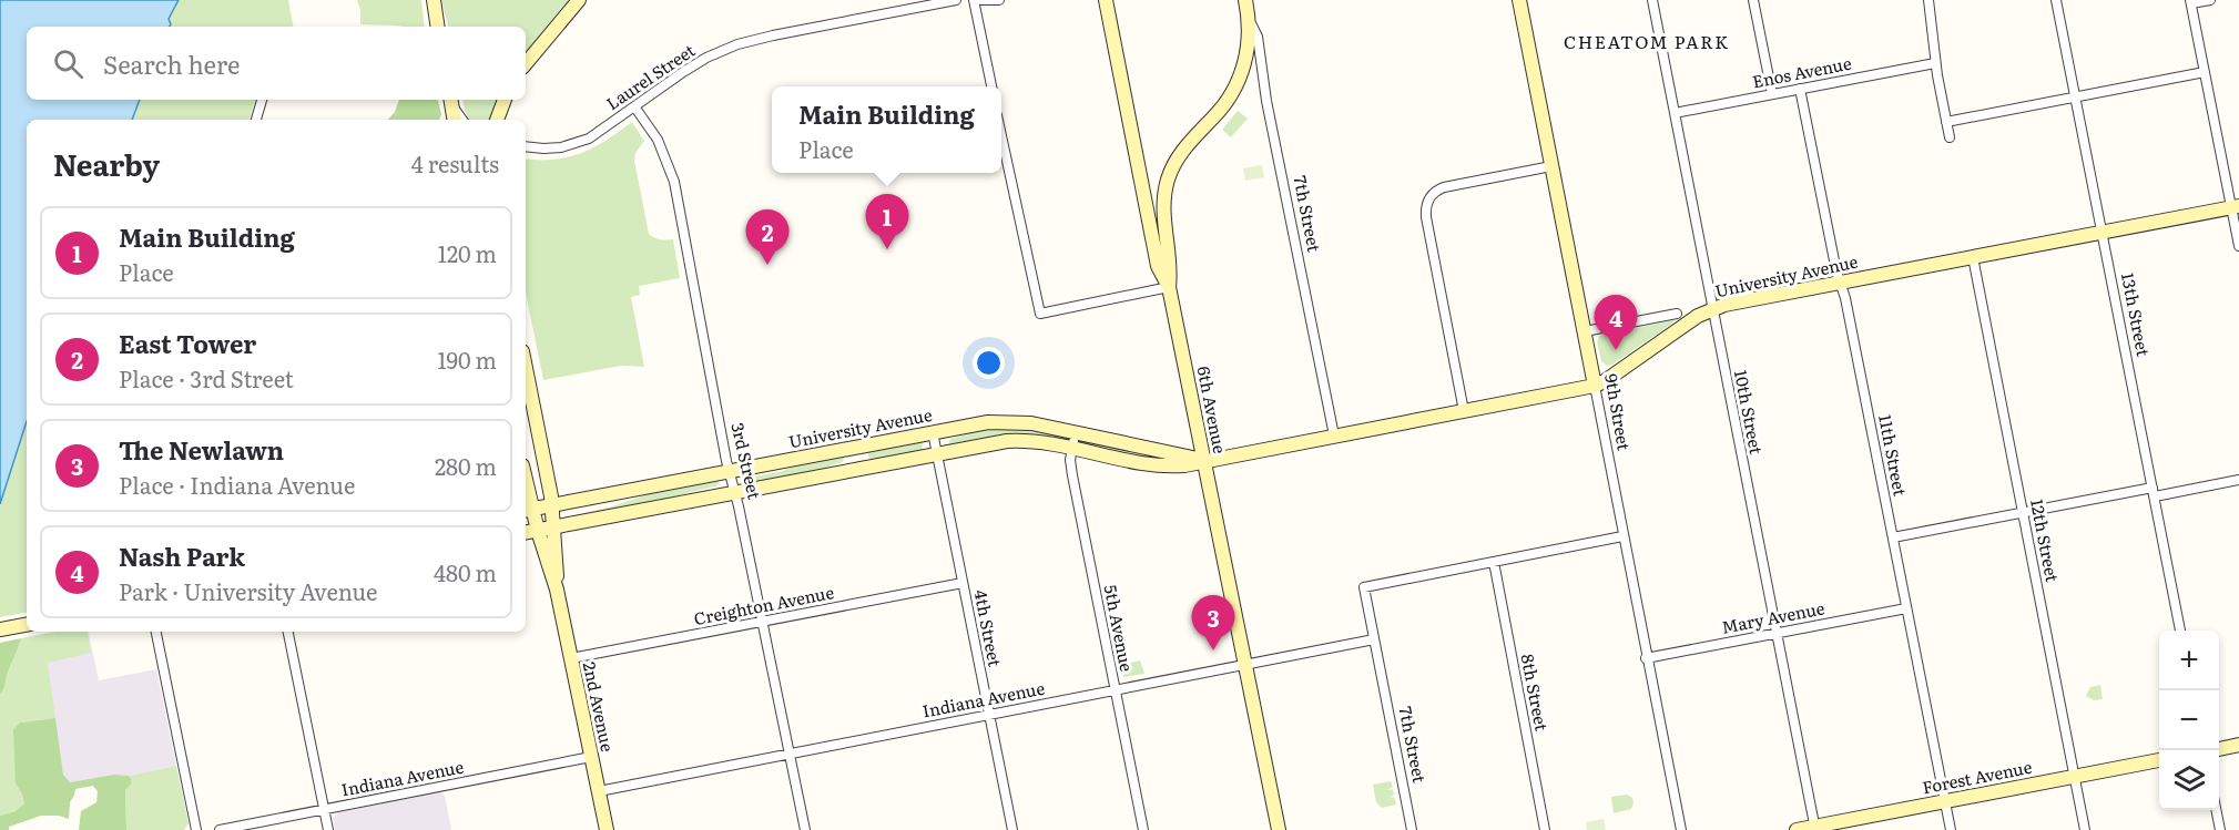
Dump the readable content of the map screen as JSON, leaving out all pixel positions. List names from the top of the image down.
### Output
{
  "streets": {
    "main road": [
      "7th Street",
      "University Avenue",
      "6th Avenue",
      "9th Street",
      "2nd Avenue",
      "Forest Avenue"
    ],
    "street": [
      "Enos Avenue",
      "Laurel Street",
      "13th Street",
      "10th Street",
      "11th Street",
      "3rd Street",
      "12th Street",
      "Creighton Avenue",
      "Mary Avenue",
      "4th Street",
      "5th Avenue",
      "8th Street",
      "Indiana Avenue"
    ]
  },
  "crossings": [
    ["Enos Avenue", "10th Street"],
    ["Enos Avenue", "11th Street"],
    ["Laurel Street", "3rd Street"],
    ["7th Street", "University Avenue"],
    ["7th Street", "8th Street"],
    ["7th Street", "Indiana Avenue"],
    ["University Avenue", "13th Street"],
    ["University Avenue", "6th Avenue"],
    ["University Avenue", "9th Street"],
    ["University Avenue", "10th Street"],
    ["University Avenue", "11th Street"],
    ["University Avenue", "3rd Street"],
    ["University Avenue", "12th Street"],
    ["University Avenue", "4th Street"],
    ["University Avenue", "5th Avenue"],
    ["University Avenue", "2nd Avenue"],
    ["6th Avenue", "Indiana Avenue"],
    ["9th Street", "Mary Avenue"],
    ["10th Street", "Mary Avenue"],
    ["10th Street", "Forest Avenue"],
    ["11th Street", "Mary Avenue"],
    ["11th Street", "Forest Avenue"],
    ["3rd Street", "Creighton Avenue"],
    ["3rd Street", "Indiana Avenue"],
    ["12th Street", "Forest Avenue"],
    ["Creighton Avenue", "4th Street"],
    ["Creighton Avenue", "2nd Avenue"],
    ["4th Street", "Indiana Avenue"],
    ["5th Avenue", "Indiana Avenue"],
    ["Indiana Avenue", "2nd Avenue"]
  ],
  "districts": ["CHEATOM PARK"],
  "page": {
    "search": "Search here",
    "popup": ["Main Building", "Place"],
    "heading": ["Nearby", "4 results"],
    "pins": [
      "1",
      "2",
      "4",
      "3"
    ],
    "list": [
      {
        "mark": "1",
        "name": "Main Building",
        "note": "Place",
        "value": "120 m"
      },
      {
        "mark": "2",
        "name": "East Tower",
        "note": "Place · 3rd Street",
        "value": "190 m"
      },
      {
        "mark": "3",
        "name": "The Newlawn",
        "note": "Place · Indiana Avenue",
        "value": "280 m"
      },
      {
        "mark": "4",
        "name": "Nash Park",
        "note": "Park · University Avenue",
        "value": "480 m"
      }
    ],
    "map_buttons": ["+", "−"]
  }
}
